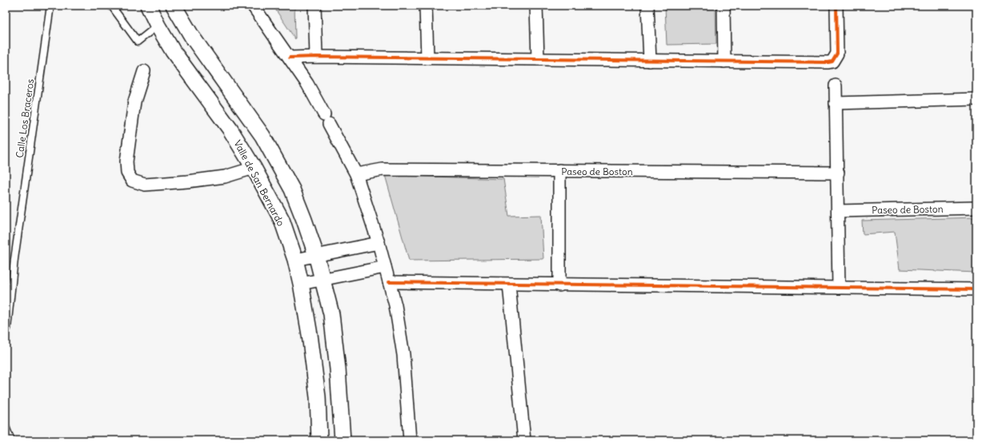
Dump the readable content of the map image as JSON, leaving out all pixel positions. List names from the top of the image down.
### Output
{
  "streets": {
    "street": ["Paseo de Boston", "Valle de San Bernardo"],
    "lane": ["Calle Los Braceros"]
  }
}
